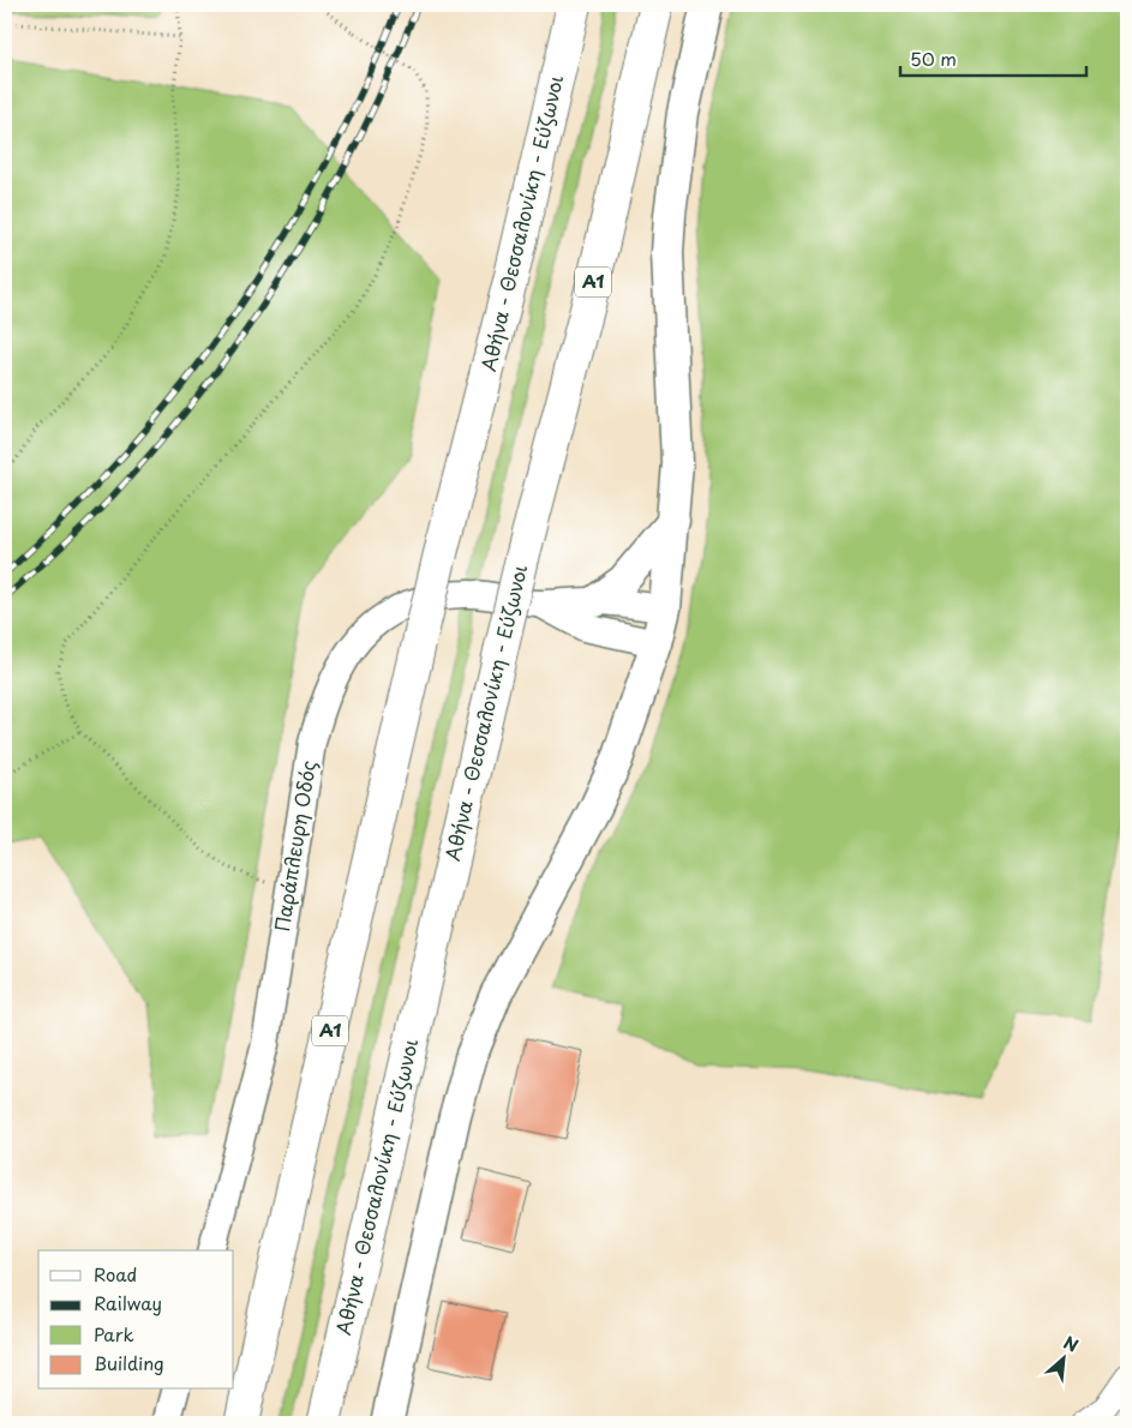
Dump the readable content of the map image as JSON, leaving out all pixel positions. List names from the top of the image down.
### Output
{
  "streets": {
    "highway": ["Αθήνα - Θεσσαλονίκη - Εύζωνοι", "Α1"],
    "street": ["Παράπλευρη Οδός"]
  },
  "legend": [
    "Road",
    "Railway",
    "Park",
    "Building"
  ],
  "scale_bar": "50 m",
  "north": "top right"
}
